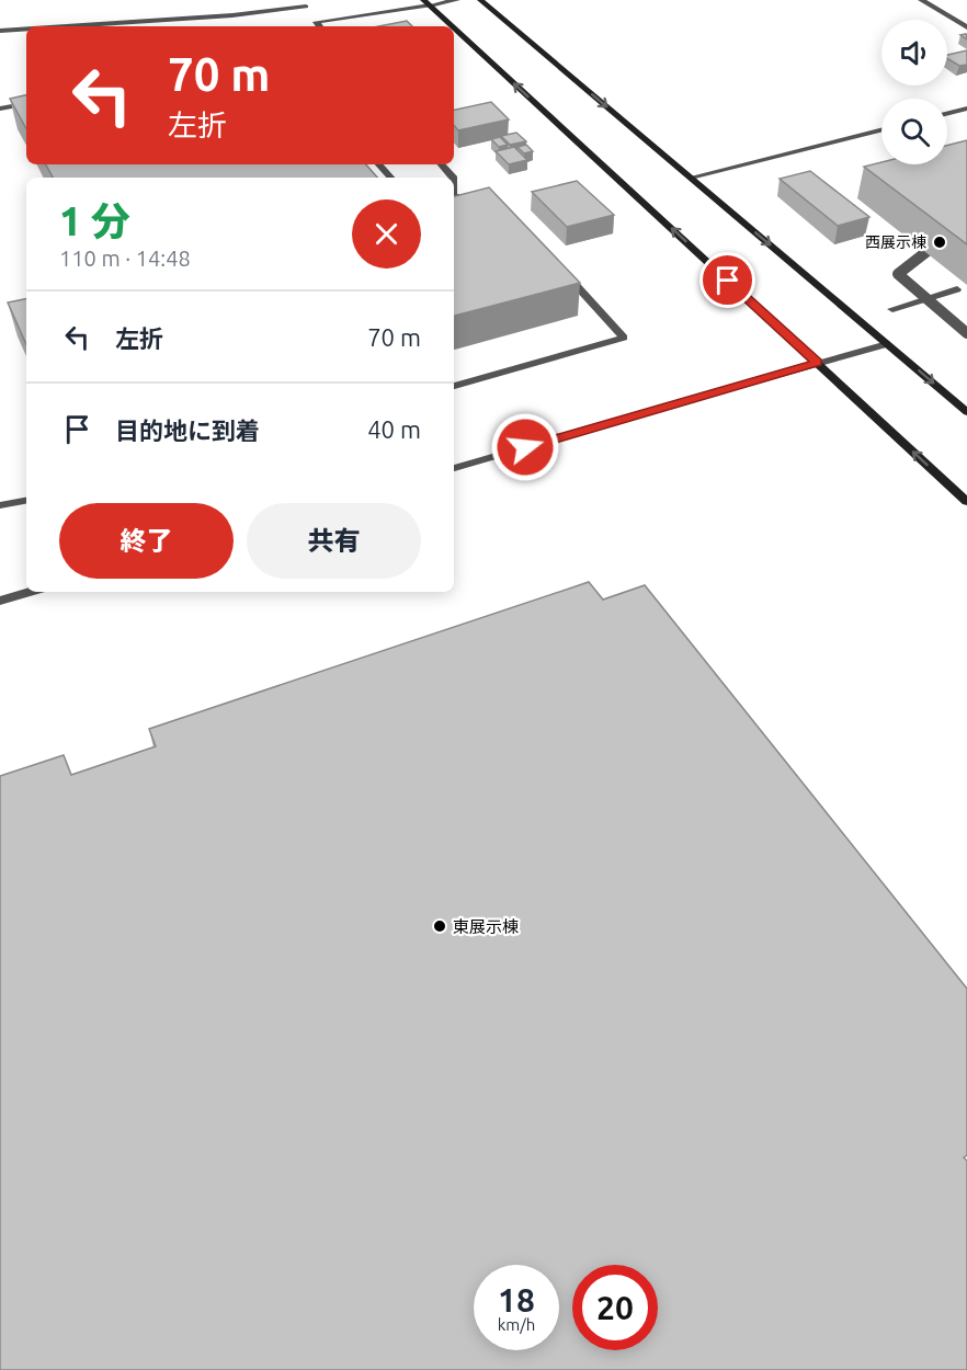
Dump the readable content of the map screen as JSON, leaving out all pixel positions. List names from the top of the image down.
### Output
{
  "places": ["西展示棟", "東展示棟"],
  "page": {
    "turn": ["70 m", "左折"],
    "heading": ["1 分", "110 m · 14:48"],
    "list": [
      {
        "name": "左折",
        "value": "70 m"
      },
      {
        "name": "目的地に到着",
        "value": "40 m"
      }
    ],
    "buttons": ["終了", "共有"],
    "speed": "18 km/h",
    "limit": "20"
  }
}
